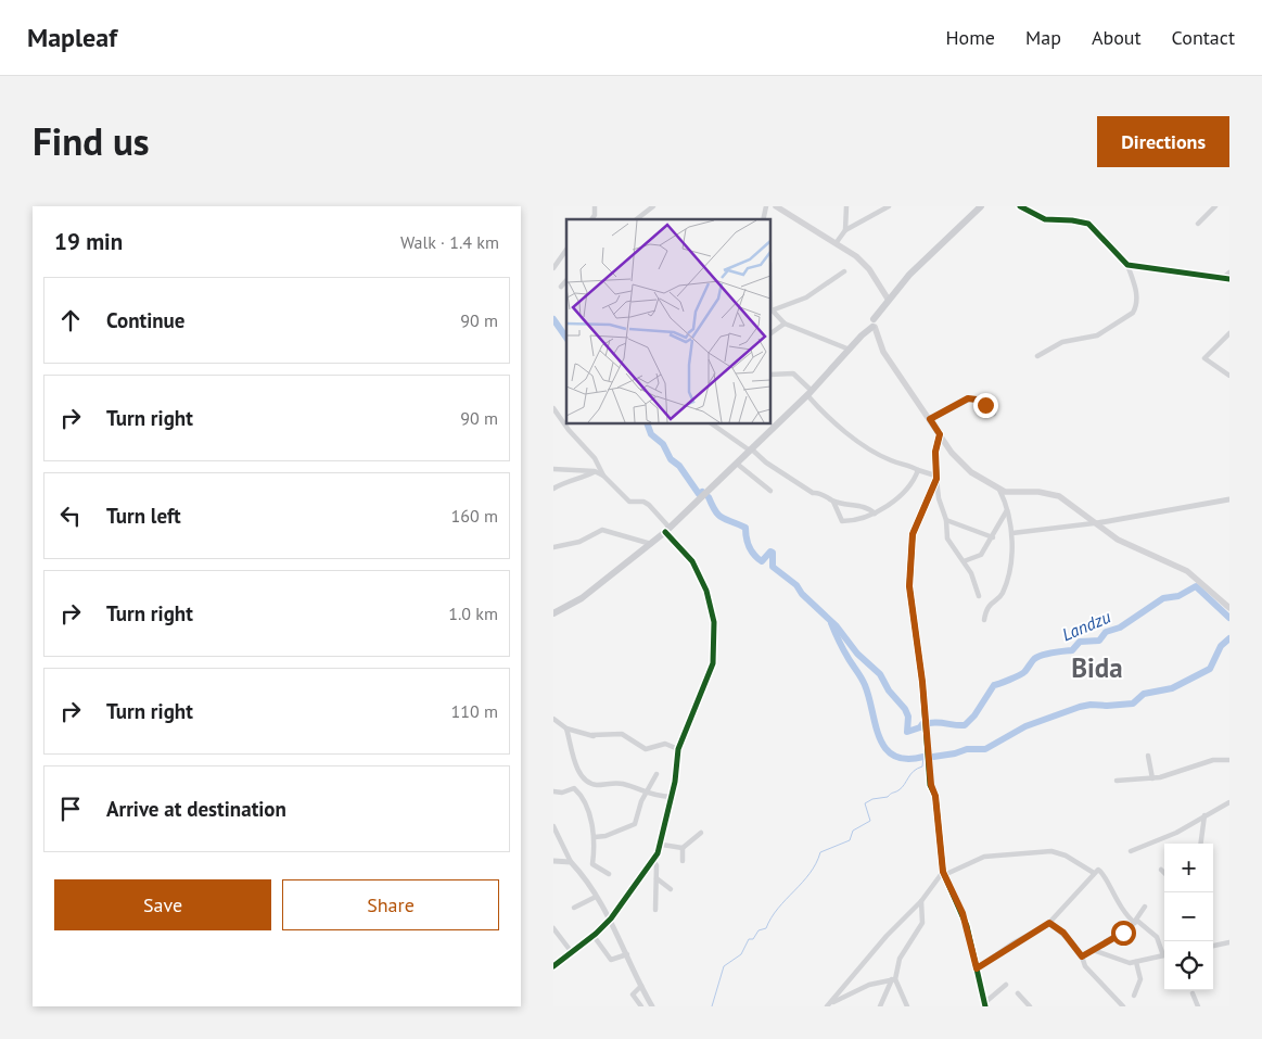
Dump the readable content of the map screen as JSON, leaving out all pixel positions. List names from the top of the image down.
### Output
{
  "districts": ["Bida"],
  "water": ["Landzu"],
  "page": {
    "header": "Mapleaf",
    "nav": [
      "Home",
      "Map",
      "About",
      "Contact"
    ],
    "title": "Find us",
    "buttons": [
      "Directions",
      ["Save", "Share"]
    ],
    "heading": ["19 min", "Walk · 1.4 km"],
    "list": [
      ["Continue", "90 m"],
      ["Turn right", "90 m"],
      ["Turn left", "160 m"],
      ["Turn right", "1.0 km"],
      ["Turn right", "110 m"],
      "Arrive at destination"
    ],
    "map_buttons": ["+", "−"]
  }
}
